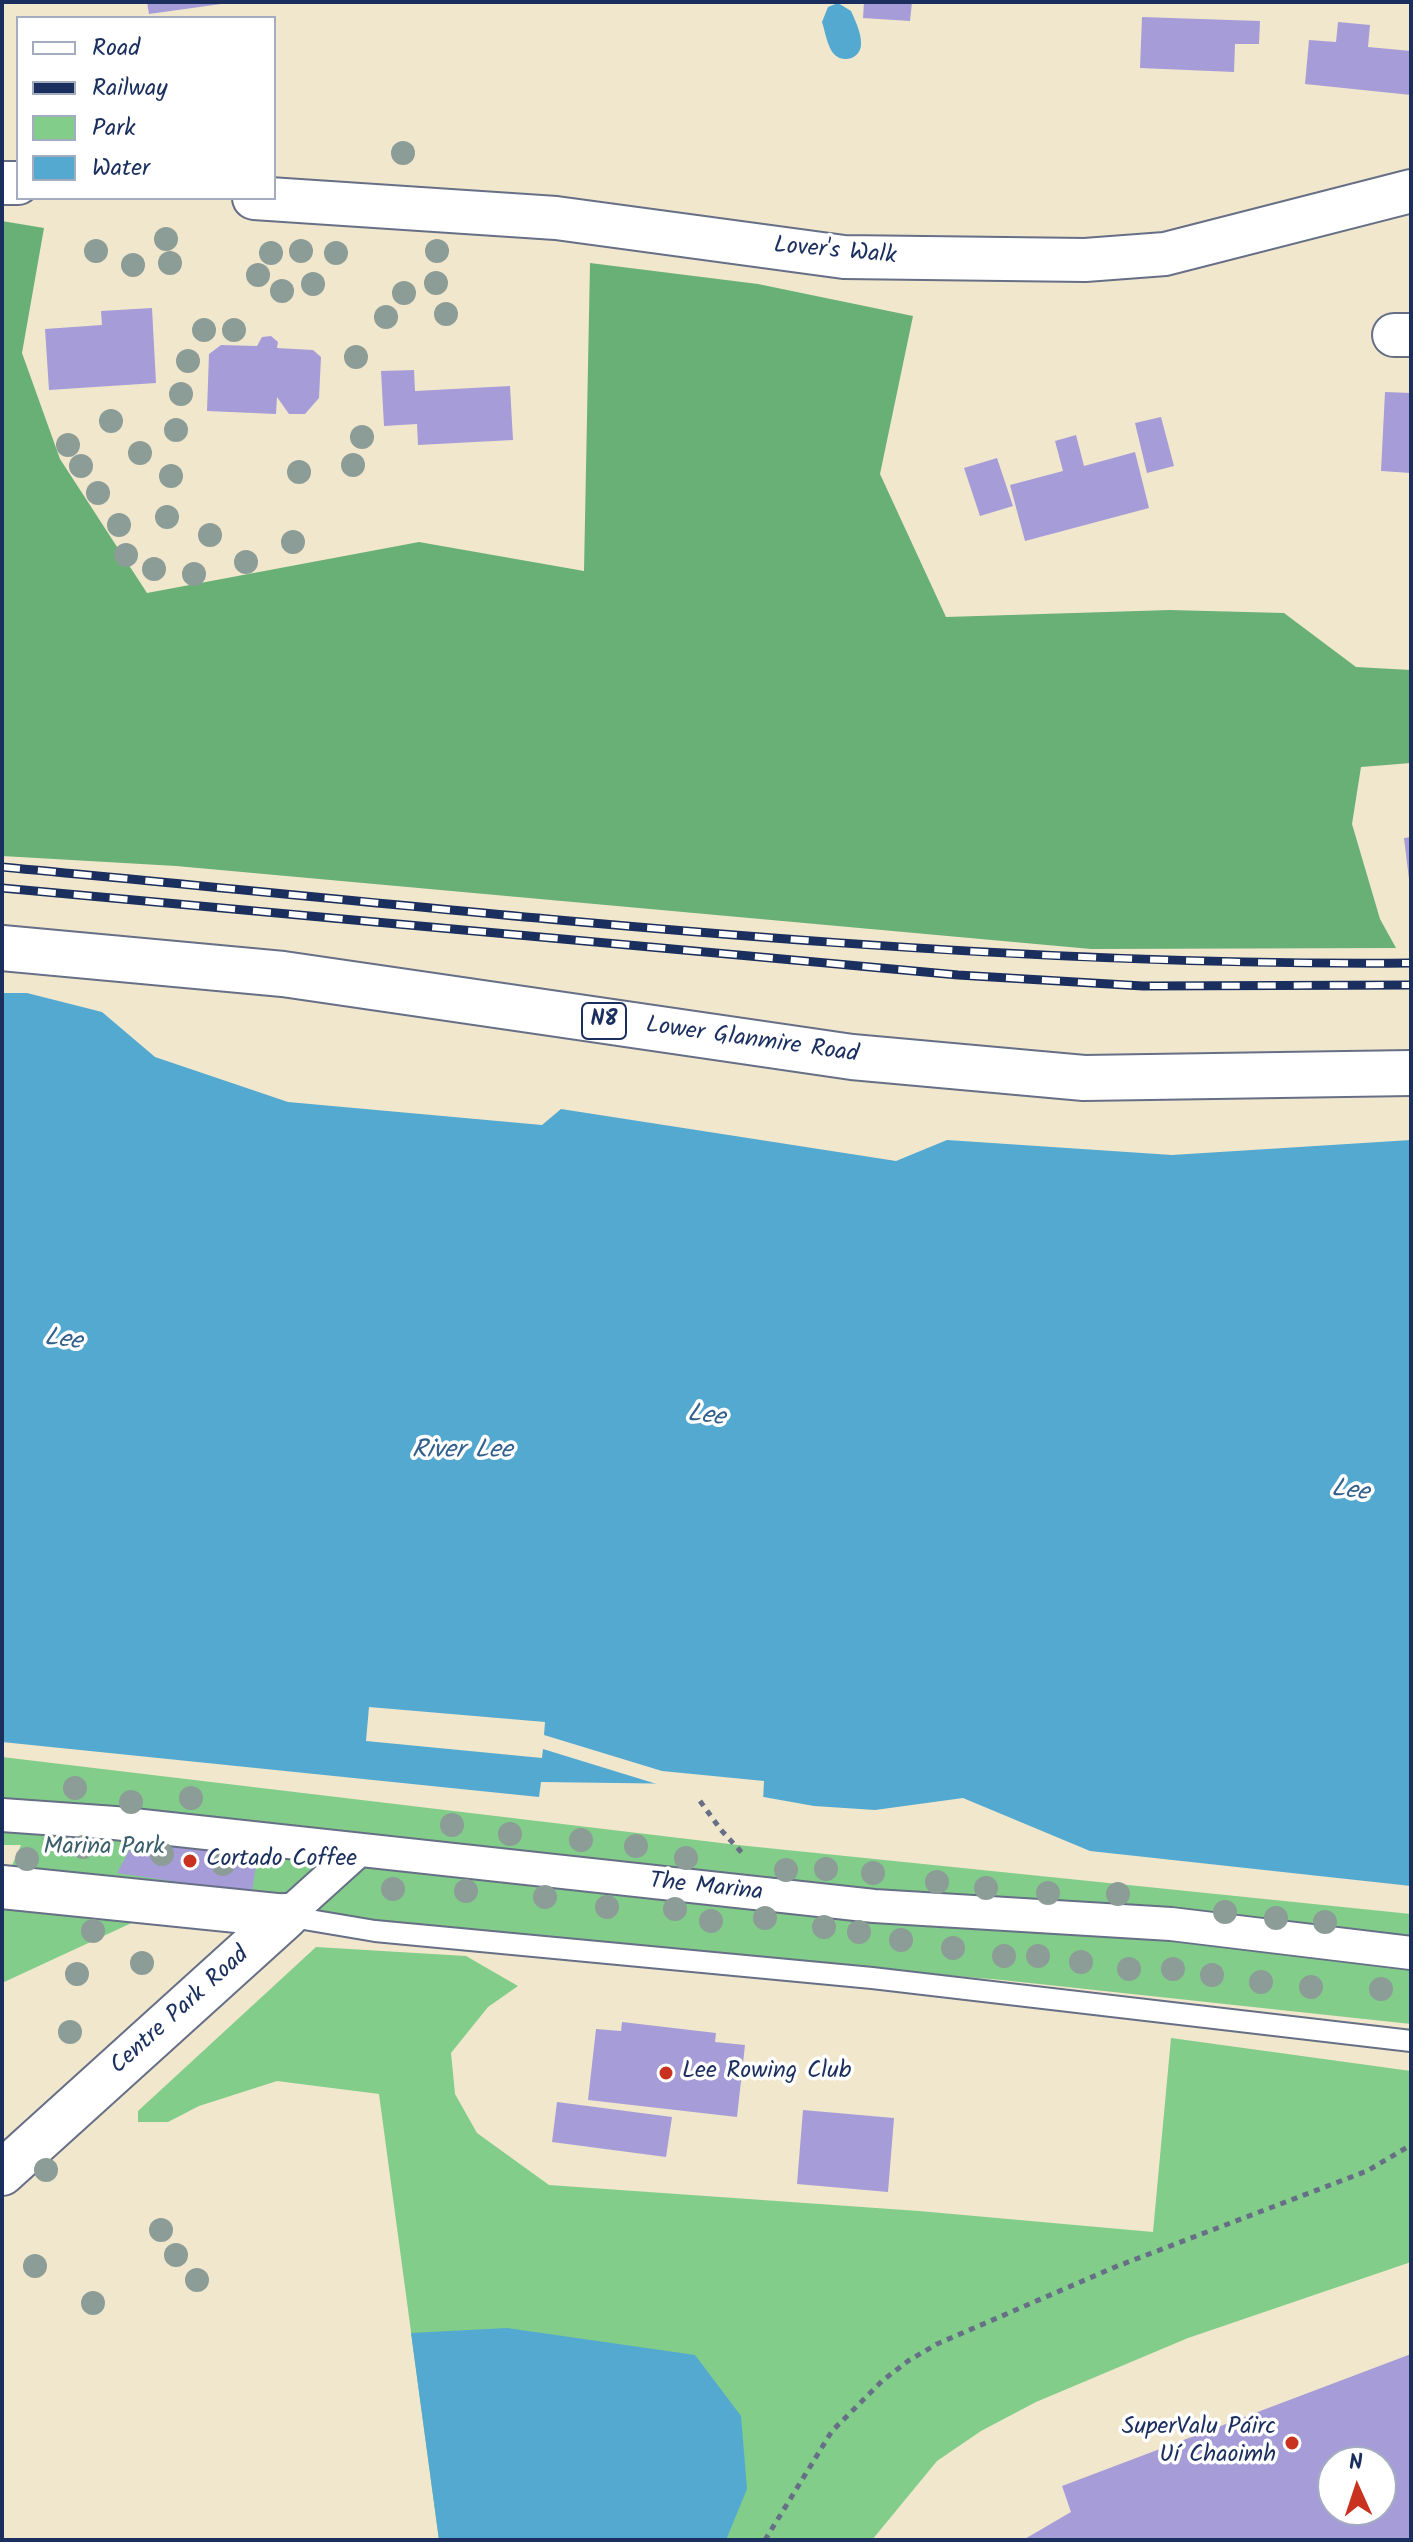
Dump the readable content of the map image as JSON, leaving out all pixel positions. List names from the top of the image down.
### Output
{
  "streets": {
    "main road": ["N8", "Lower Glanmire Road", "Centre Park Road"],
    "street": ["Lover's Walk", "The Marina"]
  },
  "crossings": [
    ["The Marina", "Centre Park Road"]
  ],
  "water": ["Lee", "River Lee"],
  "parks": ["Marina Park"],
  "places": ["Cortado Coffee", "Lee Rowing Club", "SuperValu Páirc Uí Chaoimh"],
  "legend": [
    "Road",
    "Railway",
    "Park",
    "Water"
  ],
  "north": "top"
}
